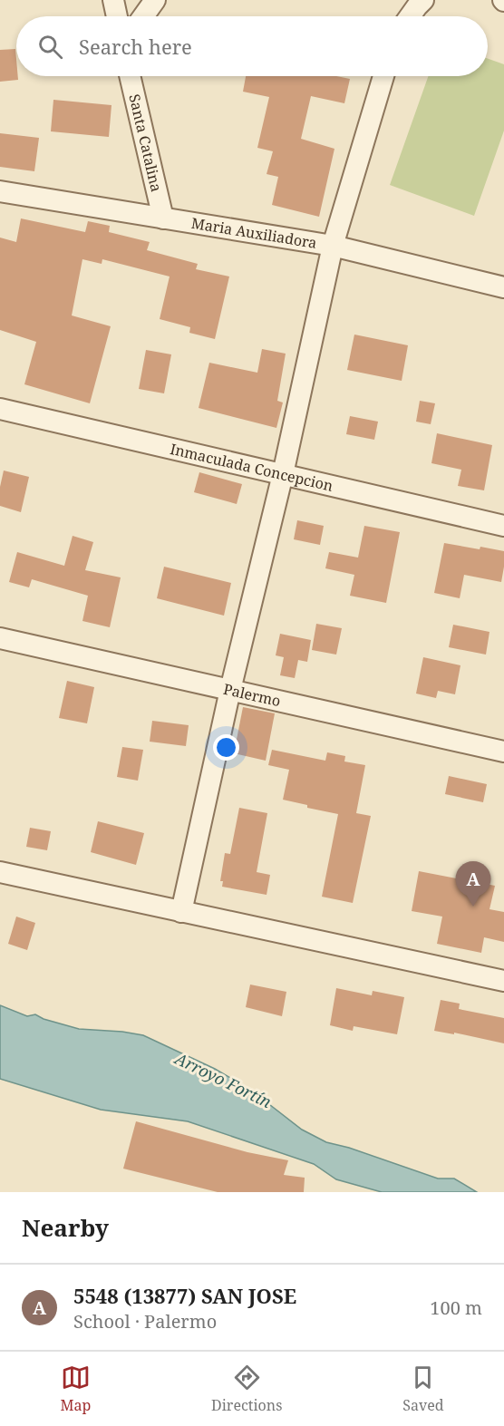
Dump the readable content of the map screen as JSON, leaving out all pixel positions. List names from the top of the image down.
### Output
{
  "streets": {
    "street": [
      "Santa Catalina",
      "Maria Auxiliadora",
      "Inmaculada Concepcion",
      "Palermo"
    ]
  },
  "crossings": [
    ["Santa Catalina", "Maria Auxiliadora"]
  ],
  "water": ["Arroyo Fortín"],
  "page": {
    "search": "Search here",
    "pins": "A",
    "heading": "Nearby",
    "list": [
      {
        "mark": "A",
        "name": "5548 (13877) SAN JOSE",
        "note": "School · Palermo",
        "value": "100 m"
      }
    ],
    "nav": ["Map", "Directions", "Saved"]
  }
}
